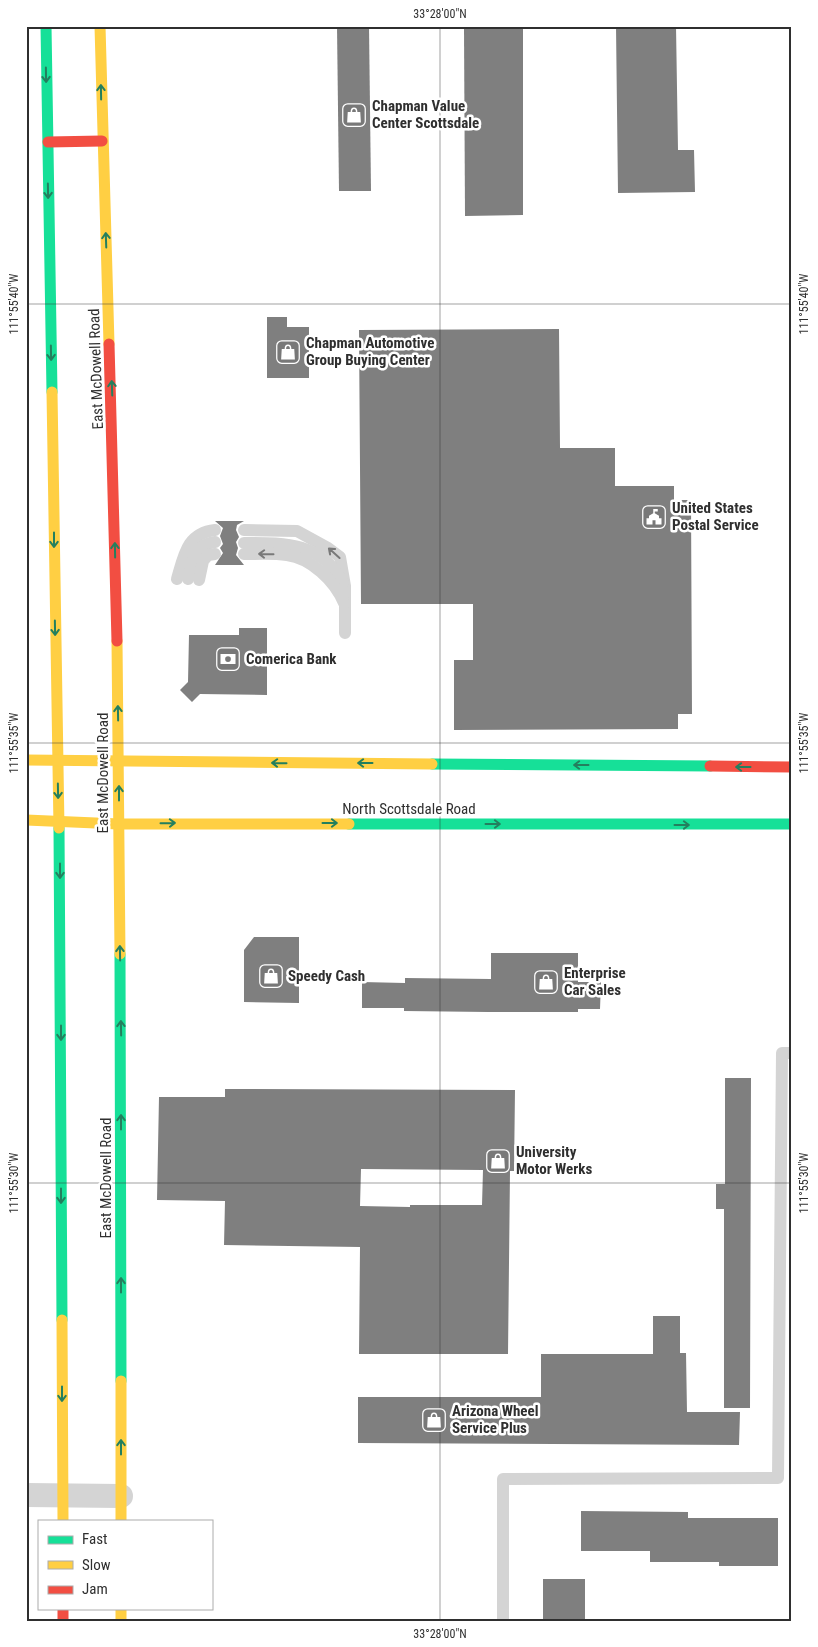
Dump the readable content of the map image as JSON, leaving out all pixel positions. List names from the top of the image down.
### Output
{
  "streets": {
    "main road": ["East McDowell Road", "North Scottsdale Road"]
  },
  "crossings": [
    ["East McDowell Road", "North Scottsdale Road"]
  ],
  "places": {
    "shop": [
      "Chapman Value Center Scottsdale",
      "Chapman Automotive Group Buying Center",
      "Speedy Cash",
      "Enterprise Car Sales",
      "University Motor Werks",
      "Arizona Wheel Service Plus"
    ],
    "public building": ["United States Postal Service"],
    "bank": ["Comerica Bank"]
  },
  "legend": ["Fast", "Slow", "Jam"],
  "coordinates": [
    "33°28'00\"N",
    "111°55'40\"W",
    "111°55'35\"W",
    "111°55'30\"W"
  ]
}
